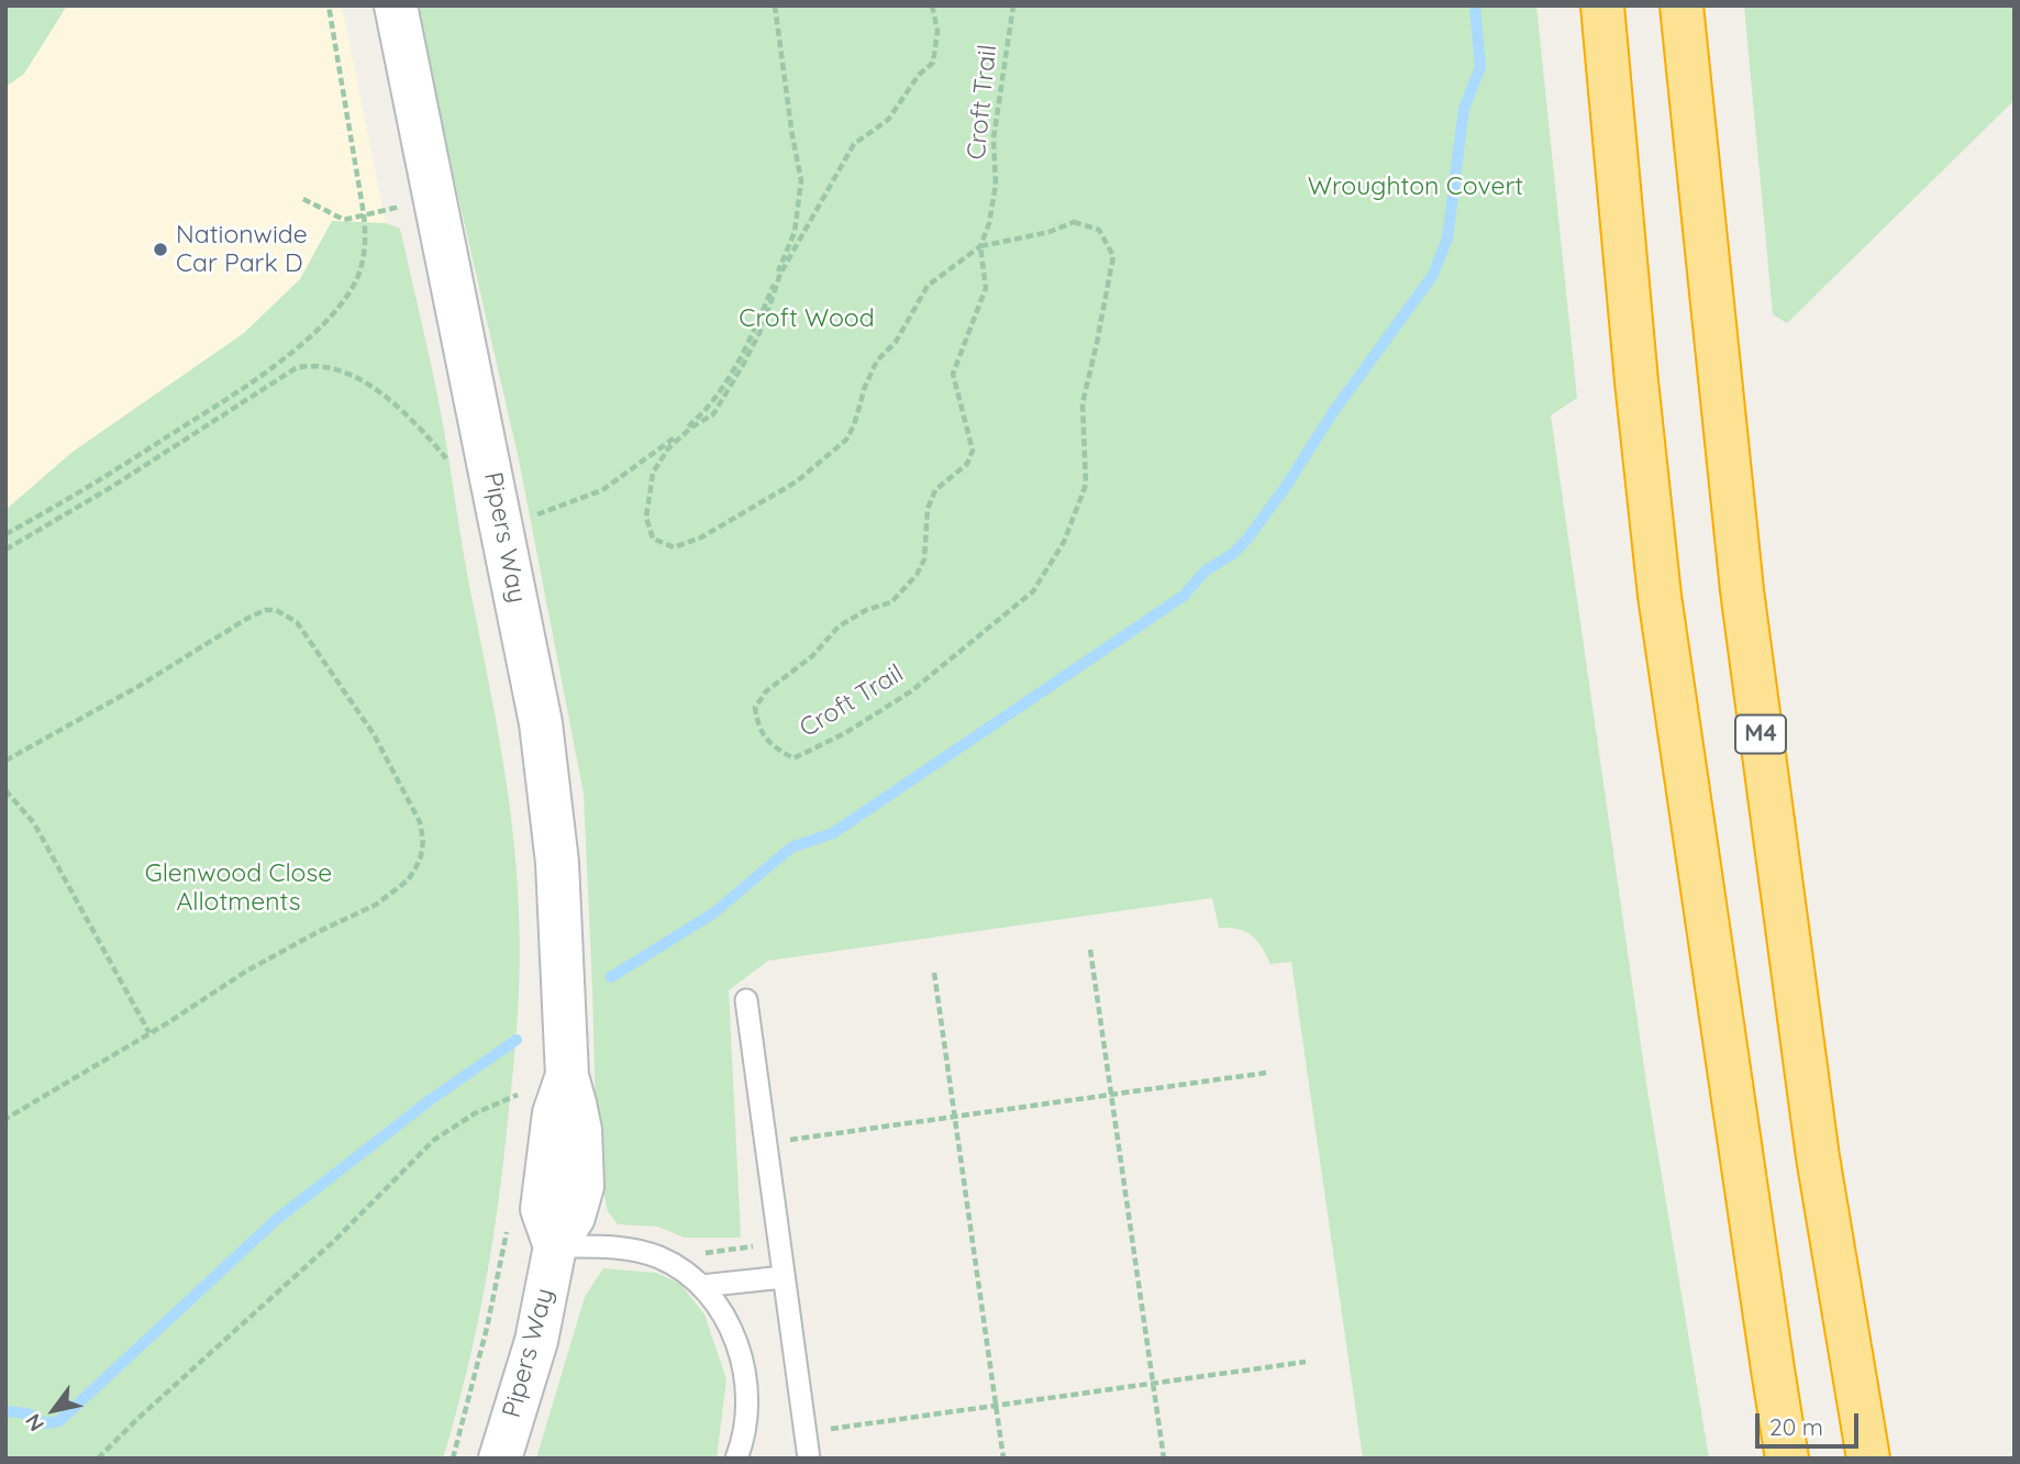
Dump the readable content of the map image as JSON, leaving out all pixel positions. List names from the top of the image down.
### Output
{
  "streets": {
    "highway": ["M4"],
    "main road": ["Pipers Way"],
    "path": ["Croft Trail"]
  },
  "parks": ["Wroughton Covert", "Croft Wood", "Glenwood Close Allotments"],
  "places": ["Nationwide Car Park D"],
  "scale_bar": "20 m",
  "north": "bottom left"
}
